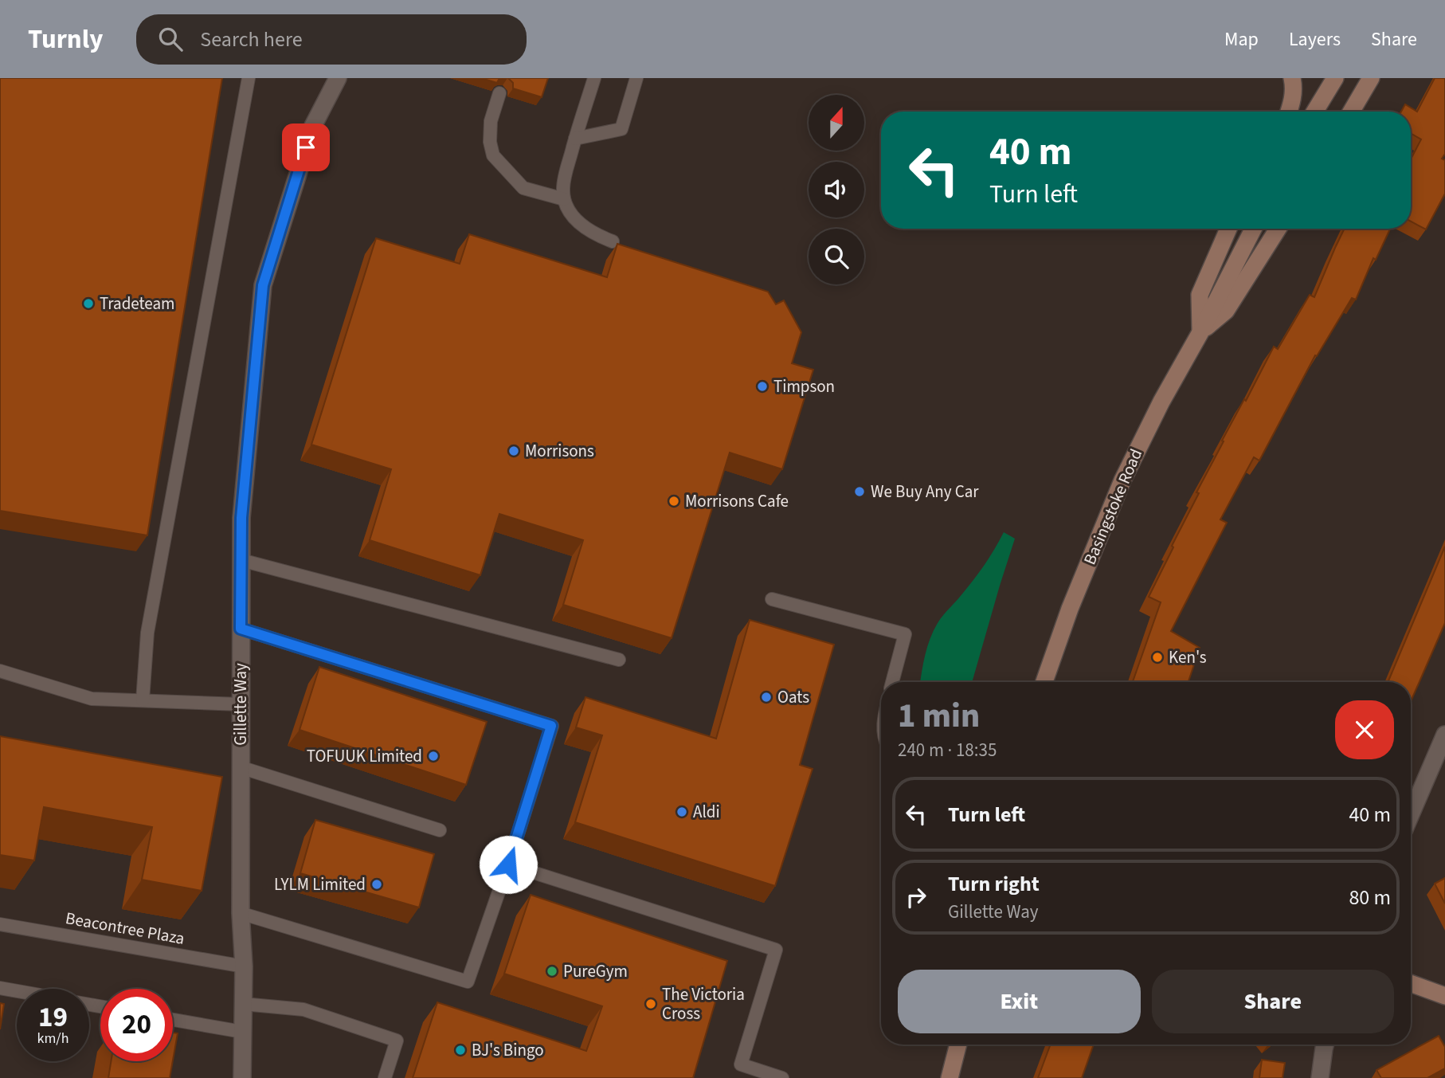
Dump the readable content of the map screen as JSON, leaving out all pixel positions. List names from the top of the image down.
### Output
{
  "streets": {
    "main road": ["Basingstoke Road"],
    "street": ["Gillette Way"],
    "lane": ["Beacontree Plaza"]
  },
  "crossings": [
    ["Gillette Way", "Beacontree Plaza"]
  ],
  "places": [
    "Tradeteam",
    "Timpson",
    "Morrisons",
    "We Buy Any Car",
    "Morrisons Cafe",
    "Ken's",
    "Oats",
    "TOFUUK Limited",
    "Aldi",
    "LYLM Limited",
    "PureGym",
    "The Victoria Cross",
    "BJ's Bingo"
  ],
  "north": "top",
  "page": {
    "header": "Turnly",
    "search": "Search here",
    "nav": ["Map", "Layers", "Share"],
    "turn": ["40 m", "Turn left"],
    "heading": ["1 min", "240 m · 18:35"],
    "list": [
      {
        "name": "Turn left",
        "value": "40 m"
      },
      {
        "name": "Turn right",
        "note": "Gillette Way",
        "value": "80 m"
      }
    ],
    "buttons": ["Exit", "Share"],
    "speed": "19 km/h",
    "limit": "20"
  }
}
